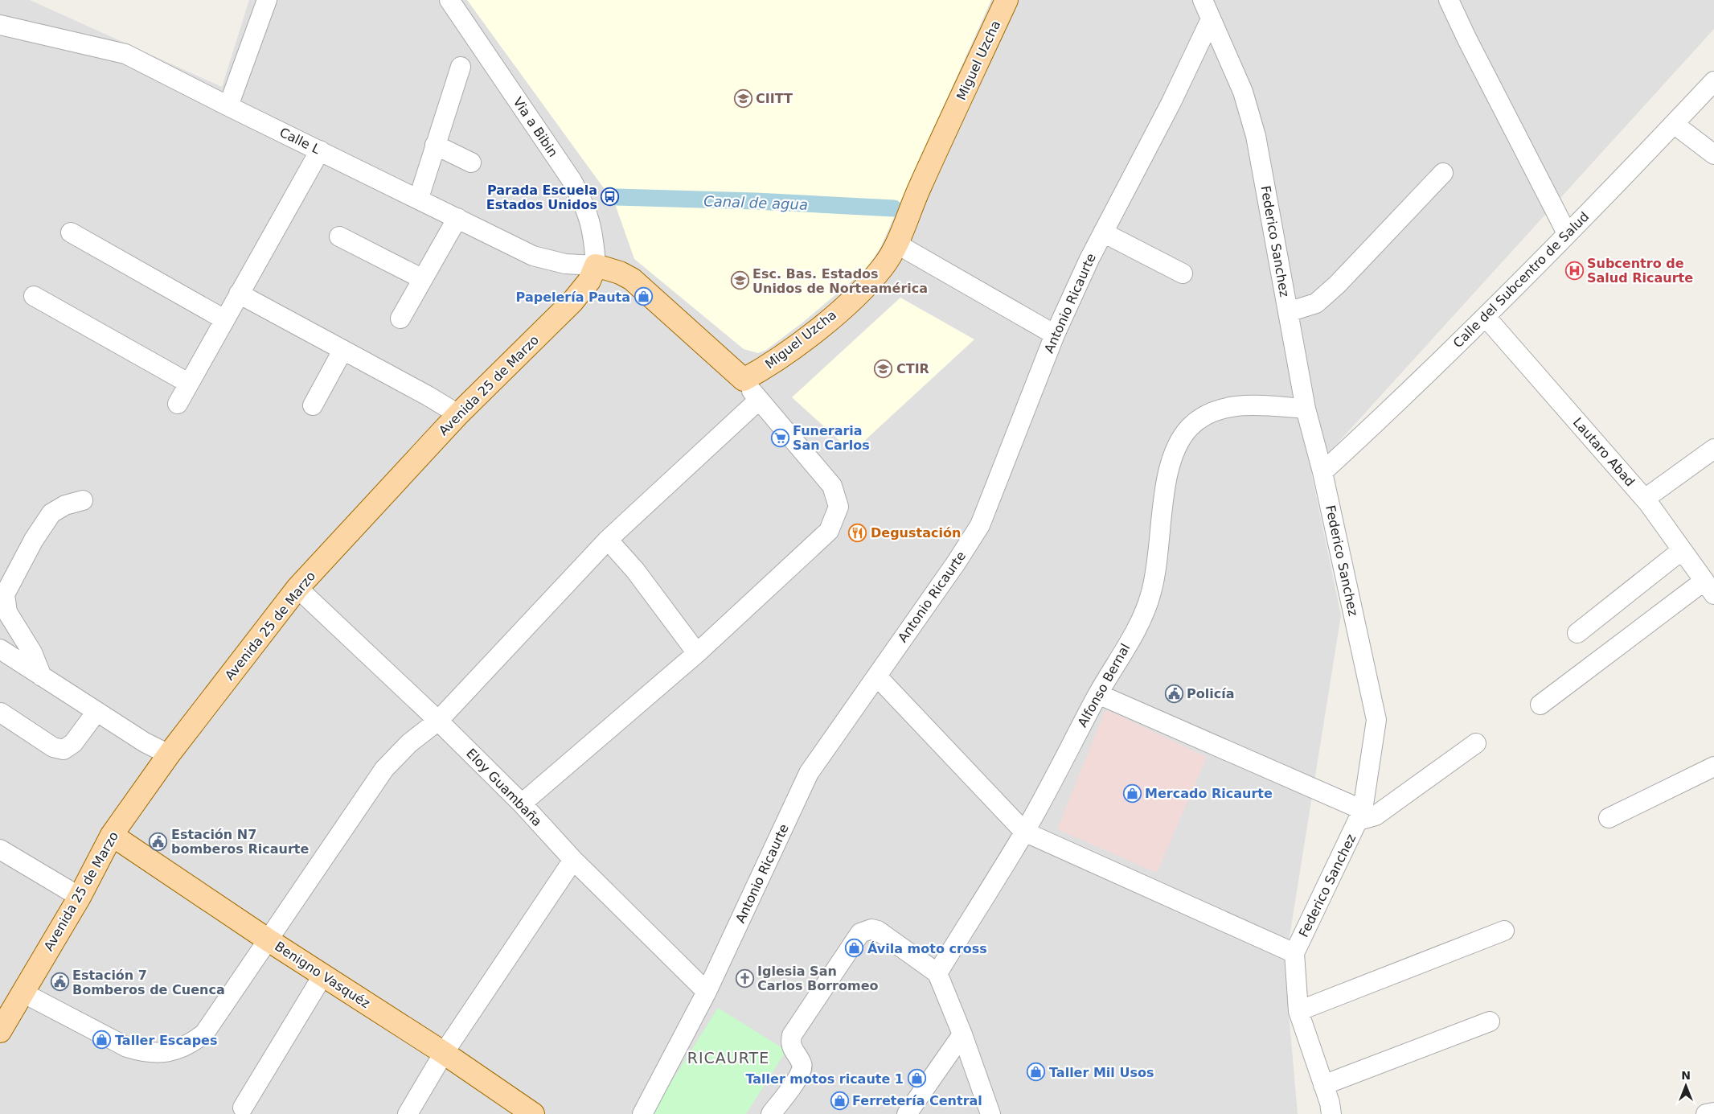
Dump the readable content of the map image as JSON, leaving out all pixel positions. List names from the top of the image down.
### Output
{
  "streets": {
    "main road": ["Miguel Uzcha", "Avenida 25 de Marzo", "Benigno Vasquéz"],
    "street": [
      "Via a Bibin",
      "Calle L",
      "Federico Sanchez",
      "Calle del Subcentro de Salud",
      "Antonio Ricaurte",
      "Lautaro Abad",
      "Alfonso Bernal",
      "Eloy Guambaña"
    ]
  },
  "crossings": [
    ["Via a Bibin", "Calle L"],
    ["Via a Bibin", "Avenida 25 de Marzo"],
    ["Calle L", "Avenida 25 de Marzo"],
    ["Federico Sanchez", "Calle del Subcentro de Salud"],
    ["Federico Sanchez", "Antonio Ricaurte"],
    ["Federico Sanchez", "Alfonso Bernal"],
    ["Calle del Subcentro de Salud", "Lautaro Abad"],
    ["Antonio Ricaurte", "Eloy Guambaña"],
    ["Avenida 25 de Marzo", "Eloy Guambaña"],
    ["Avenida 25 de Marzo", "Benigno Vasquéz"]
  ],
  "districts": ["RICAURTE"],
  "water": ["Canal de agua"],
  "places": {
    "school or university": ["CIITT", "Esc. Bas. Estados Unidos de Norteamérica", "CTIR"],
    "bus stop": ["Parada Escuela Estados Unidos"],
    "hospital": ["Subcentro de Salud Ricaurte"],
    "shop": [
      "Papelería Pauta",
      "Mercado Ricaurte",
      "Ávila moto cross",
      "Taller Escapes",
      "Taller Mil Usos",
      "Taller motos ricaute 1",
      "Ferretería Central"
    ],
    "supermarket": ["Funeraria San Carlos"],
    "restaurant": ["Degustación"],
    "public building": ["Policía", "Estación N7 bomberos Ricaurte", "Estación 7 Bomberos de Cuenca"],
    "church": ["Iglesia San Carlos Borromeo"]
  },
  "north": "top"
}
